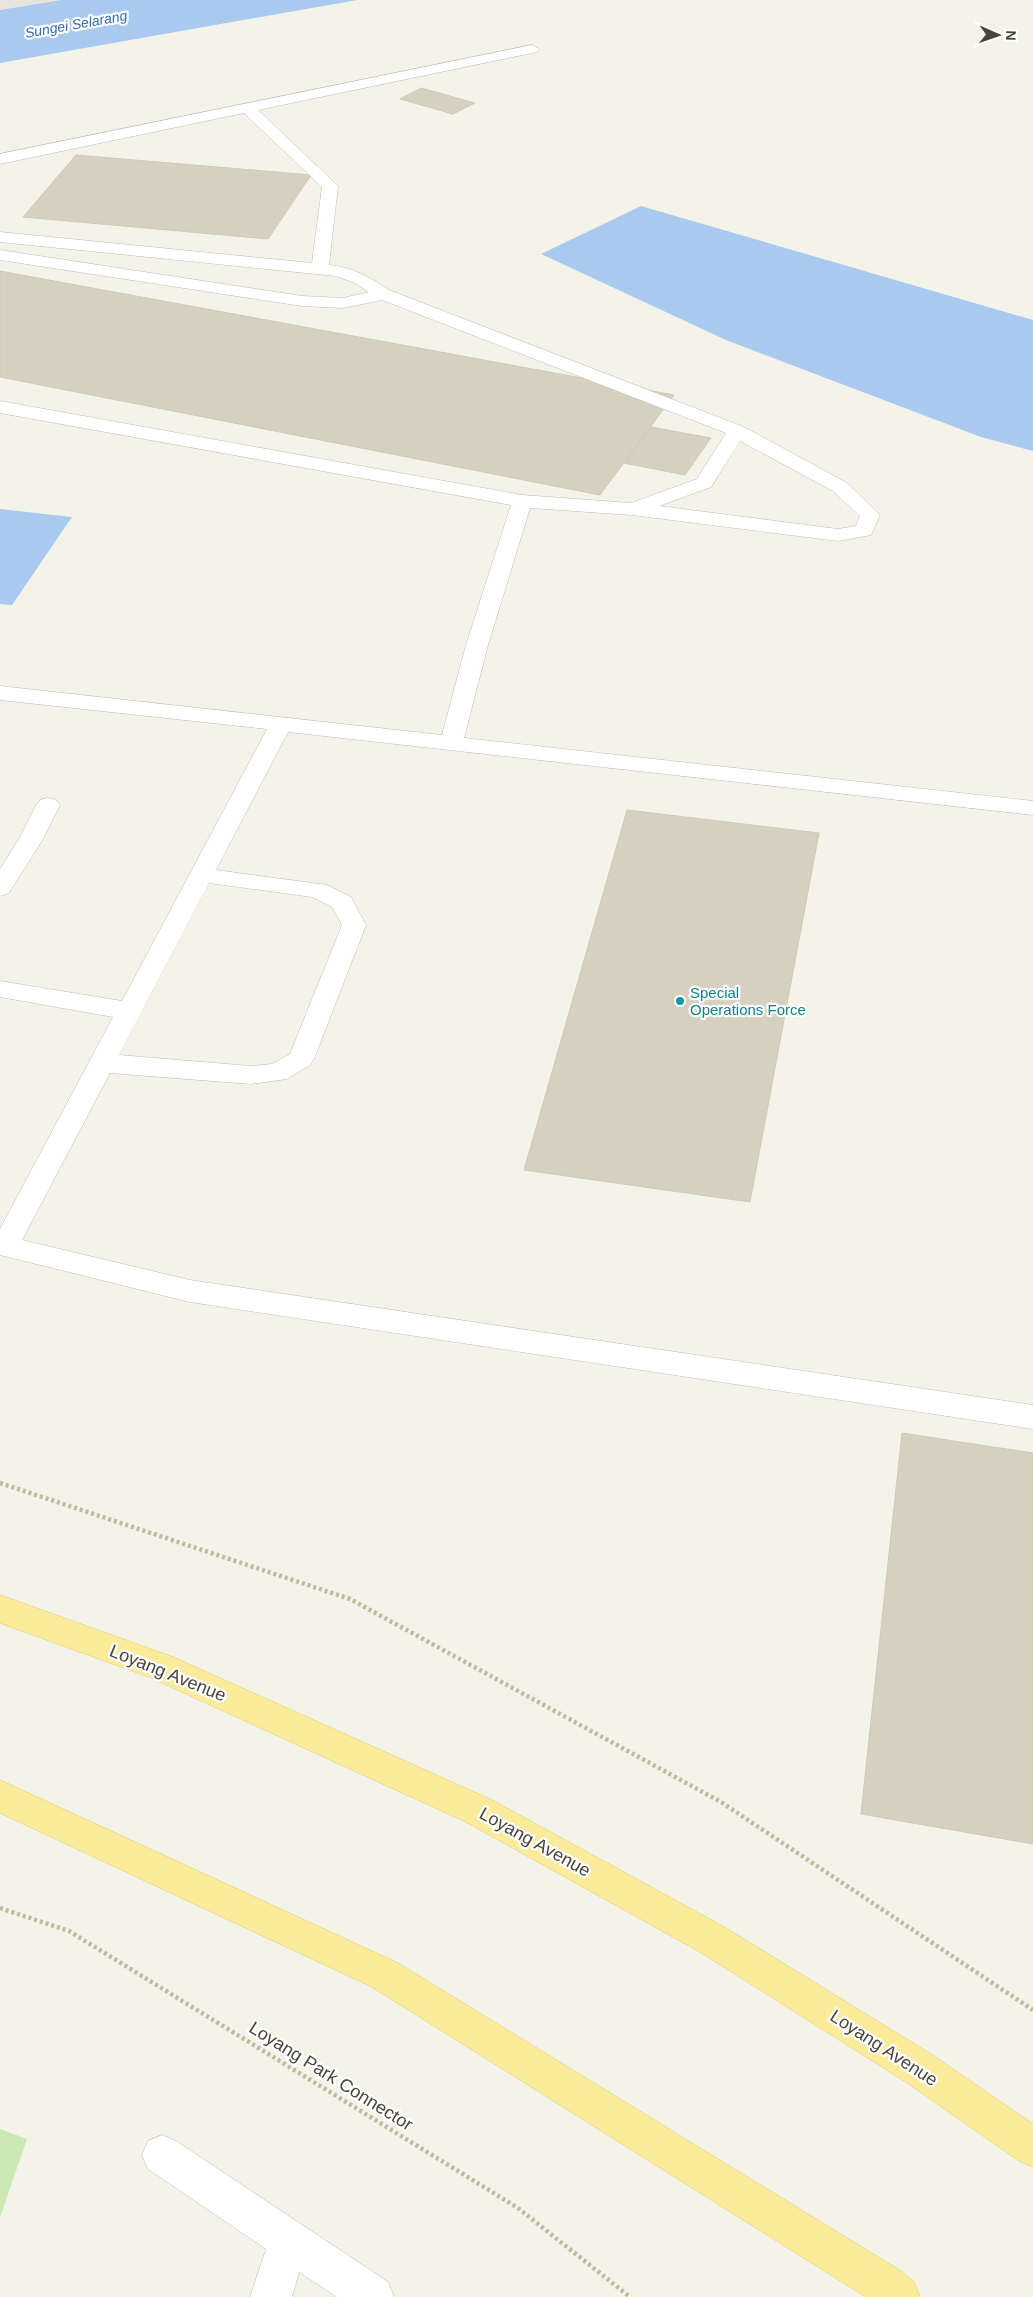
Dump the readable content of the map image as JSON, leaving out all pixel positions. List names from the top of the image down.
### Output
{
  "streets": {
    "main road": ["Loyang Avenue"],
    "path": ["Loyang Park Connector"]
  },
  "water": ["Sungei Selarang"],
  "places": ["Special Operations Force"],
  "north": "right"
}
